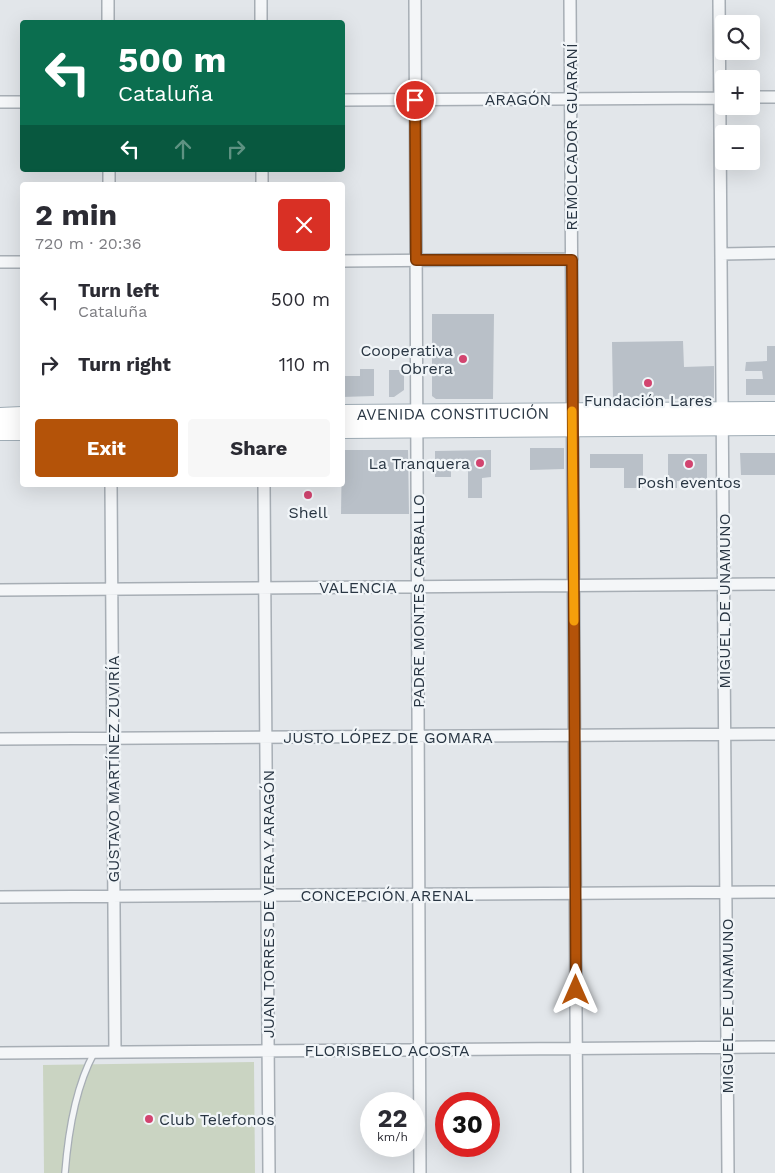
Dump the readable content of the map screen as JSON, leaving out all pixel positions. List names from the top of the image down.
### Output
{
  "streets": {
    "main road": ["AVENIDA CONSTITUCIÓN"],
    "street": [
      "ARAGÓN",
      "REMOLCADOR GUARANÍ",
      "VALENCIA",
      "PADRE MONTES CARBALLO",
      "MIGUEL DE UNAMUNO",
      "JUSTO LÓPEZ DE GOMARA",
      "GUSTAVO MARTÍNEZ ZUVIRÍA",
      "CONCEPCIÓN ARENAL",
      "JUAN TORRES DE VERA Y ARAGÓN",
      "FLORISBELO ACOSTA"
    ]
  },
  "crossings": [
    ["ARAGÓN", "REMOLCADOR GUARANÍ"],
    ["ARAGÓN", "PADRE MONTES CARBALLO"],
    ["REMOLCADOR GUARANÍ", "AVENIDA CONSTITUCIÓN"],
    ["REMOLCADOR GUARANÍ", "VALENCIA"],
    ["REMOLCADOR GUARANÍ", "JUSTO LÓPEZ DE GOMARA"],
    ["REMOLCADOR GUARANÍ", "CONCEPCIÓN ARENAL"],
    ["REMOLCADOR GUARANÍ", "FLORISBELO ACOSTA"],
    ["AVENIDA CONSTITUCIÓN", "PADRE MONTES CARBALLO"],
    ["AVENIDA CONSTITUCIÓN", "MIGUEL DE UNAMUNO"],
    ["VALENCIA", "PADRE MONTES CARBALLO"],
    ["VALENCIA", "MIGUEL DE UNAMUNO"],
    ["VALENCIA", "GUSTAVO MARTÍNEZ ZUVIRÍA"],
    ["VALENCIA", "JUAN TORRES DE VERA Y ARAGÓN"],
    ["PADRE MONTES CARBALLO", "JUSTO LÓPEZ DE GOMARA"],
    ["PADRE MONTES CARBALLO", "CONCEPCIÓN ARENAL"],
    ["PADRE MONTES CARBALLO", "FLORISBELO ACOSTA"],
    ["MIGUEL DE UNAMUNO", "JUSTO LÓPEZ DE GOMARA"],
    ["MIGUEL DE UNAMUNO", "CONCEPCIÓN ARENAL"],
    ["MIGUEL DE UNAMUNO", "FLORISBELO ACOSTA"],
    ["JUSTO LÓPEZ DE GOMARA", "GUSTAVO MARTÍNEZ ZUVIRÍA"],
    ["JUSTO LÓPEZ DE GOMARA", "JUAN TORRES DE VERA Y ARAGÓN"],
    ["GUSTAVO MARTÍNEZ ZUVIRÍA", "CONCEPCIÓN ARENAL"],
    ["GUSTAVO MARTÍNEZ ZUVIRÍA", "FLORISBELO ACOSTA"],
    ["CONCEPCIÓN ARENAL", "JUAN TORRES DE VERA Y ARAGÓN"],
    ["JUAN TORRES DE VERA Y ARAGÓN", "FLORISBELO ACOSTA"]
  ],
  "places": [
    "Cooperativa Obrera",
    "Fundación Lares",
    "La Tranquera",
    "Posh eventos",
    "Shell",
    "Club Telefonos"
  ],
  "page": {
    "map_buttons": ["+", "−"],
    "turn": ["500 m", "Cataluña"],
    "heading": ["2 min", "720 m · 20:36"],
    "list": [
      {
        "name": "Turn left",
        "note": "Cataluña",
        "value": "500 m"
      },
      {
        "name": "Turn right",
        "value": "110 m"
      }
    ],
    "buttons": ["Exit", "Share"],
    "speed": "22 km/h",
    "limit": "30"
  }
}
